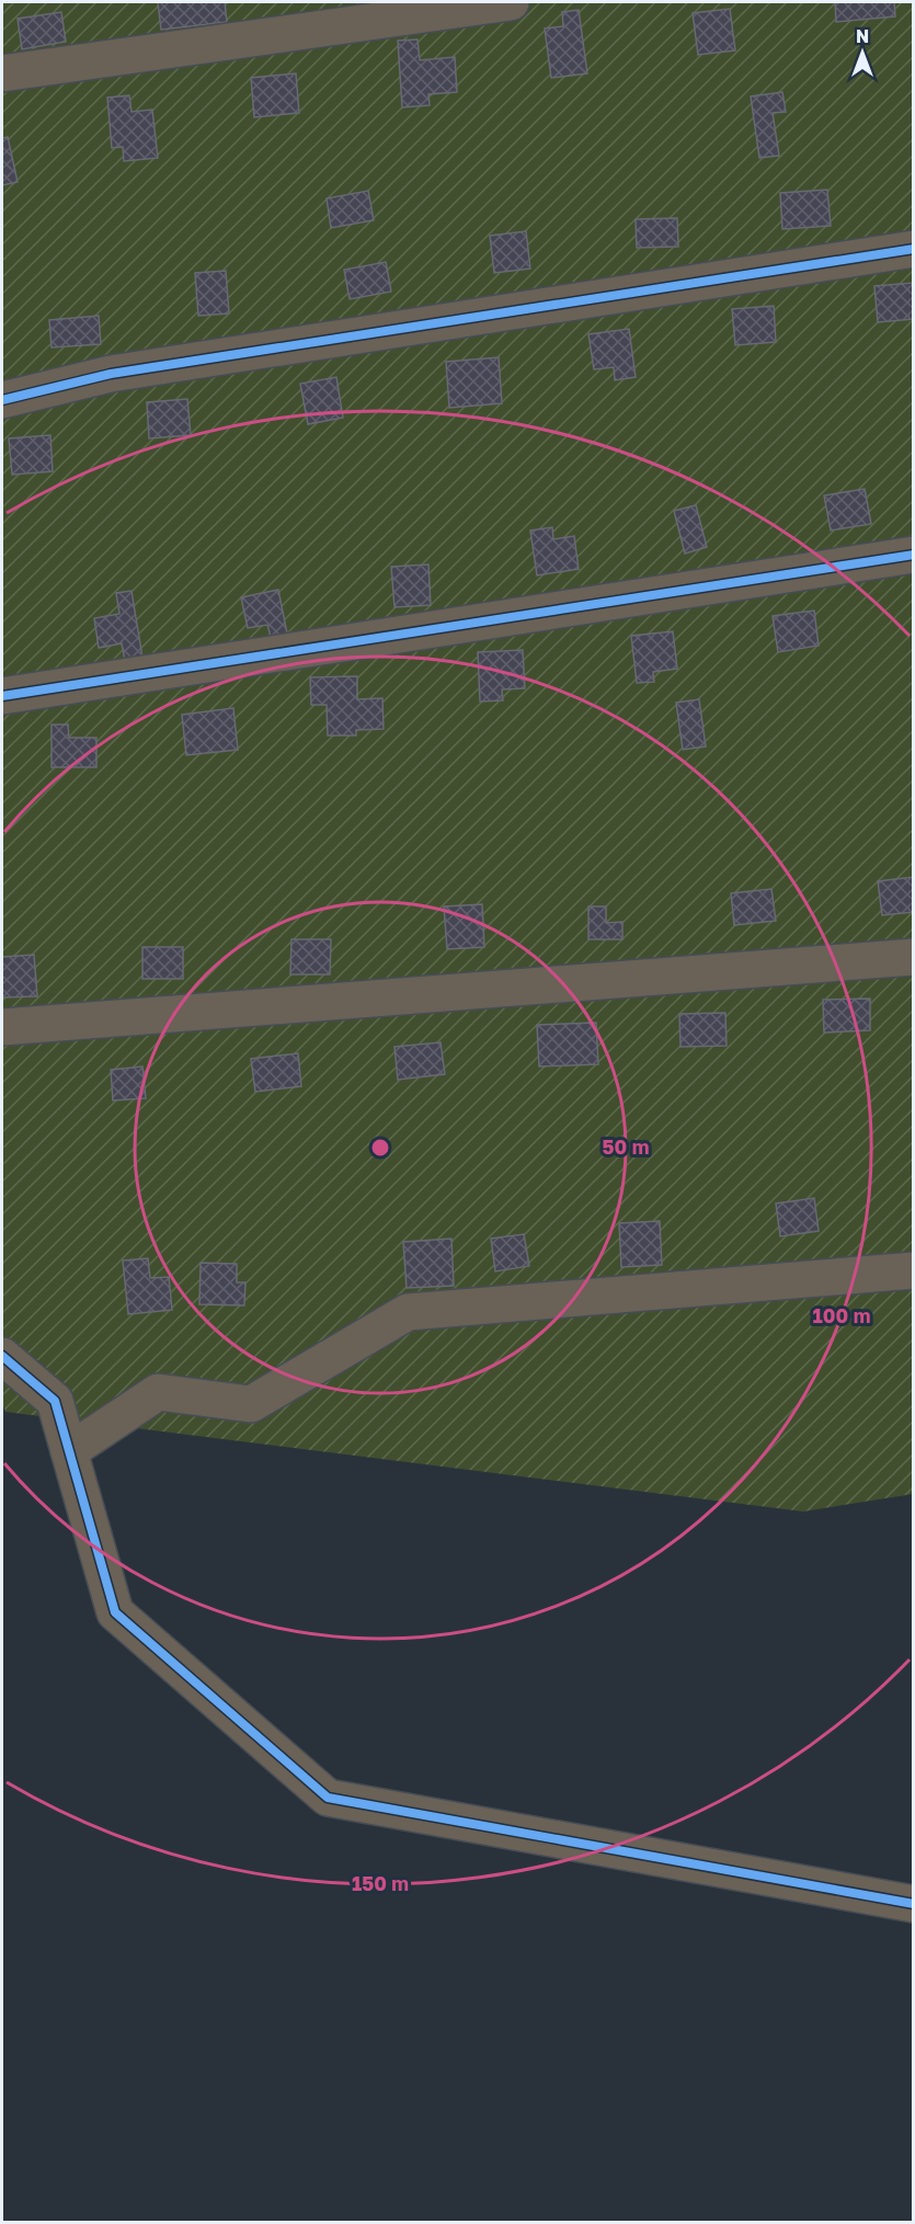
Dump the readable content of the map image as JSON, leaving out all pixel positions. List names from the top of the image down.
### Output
{
  "north": "top",
  "rings": ["50 m", "100 m", "150 m"]
}
